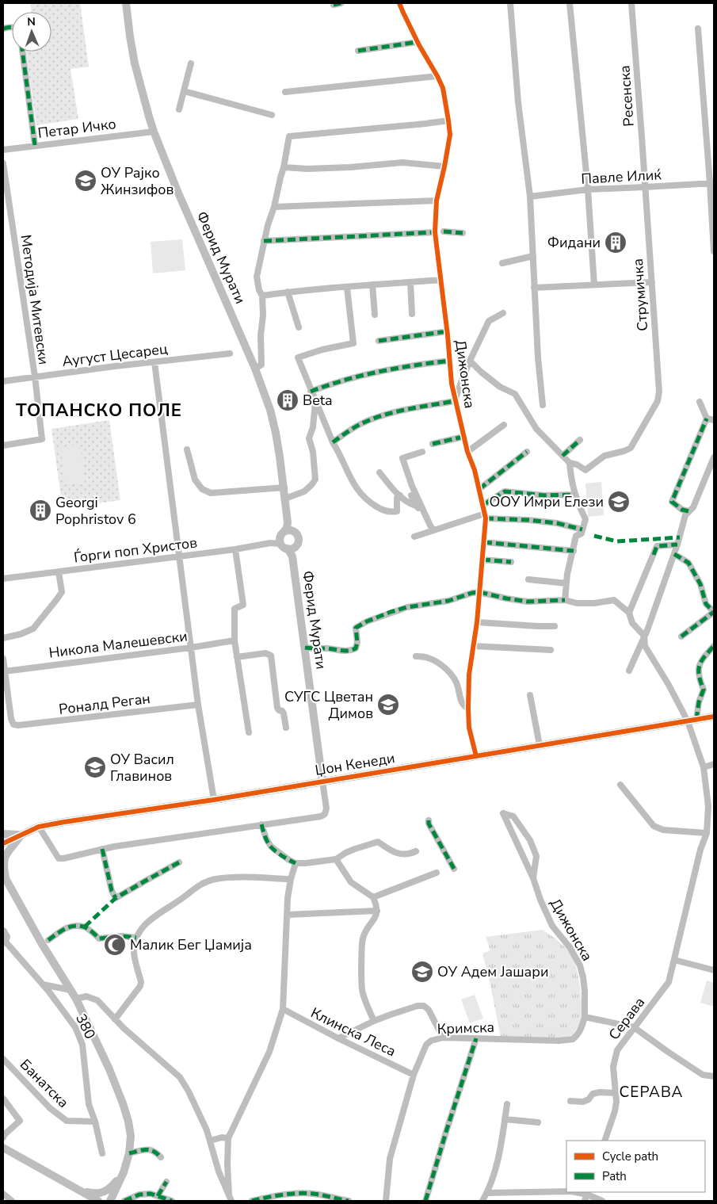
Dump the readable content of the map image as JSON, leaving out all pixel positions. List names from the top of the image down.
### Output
{
  "streets": {
    "street": [
      "Ресенска",
      "Петар Ичко",
      "Павле Илиќ",
      "Ферид Мурати",
      "Струмичка",
      "Методија Митевски",
      "Аугуст Цесарец",
      "Дижонска",
      "Ѓорги поп Христов",
      "Никола Малешевски",
      "Роналд Реган",
      "Џон Кенеди",
      "Серава",
      "380",
      "Кримска",
      "Клинска Леса",
      "Банатска"
    ]
  },
  "crossings": [
    ["Ресенска", "Павле Илиќ"],
    ["Ресенска", "Струмичка"],
    ["Петар Ичко", "Ферид Мурати"],
    ["Павле Илиќ", "Струмичка"],
    ["Ферид Мурати", "Ѓорги поп Христов"],
    ["Ферид Мурати", "Џон Кенеди"],
    ["Методија Митевски", "Аугуст Цесарец"],
    ["Дижонска", "Џон Кенеди"],
    ["Дижонска", "Кримска"],
    ["Никола Малешевски", "Роналд Реган"],
    ["Џон Кенеди", "Серава"],
    ["380", "Банатска"],
    ["Кримска", "Клинска Леса"]
  ],
  "districts": ["ТОПАНСКО ПОЛЕ", "СЕРАВА"],
  "places": {
    "school or university": [
      "ОУ Рајко Жинзифов",
      "ООУ Имри Елези",
      "СУГС Цветан Димов",
      "ОУ Васил Главинов",
      "ОУ Адем Јашари"
    ],
    "building": ["Фидани", "Beta", "Georgi Pophristov 6"],
    "mosque": ["Малик Бег Џамија"]
  },
  "legend": ["Cycle path", "Path"],
  "north": "top"
}
